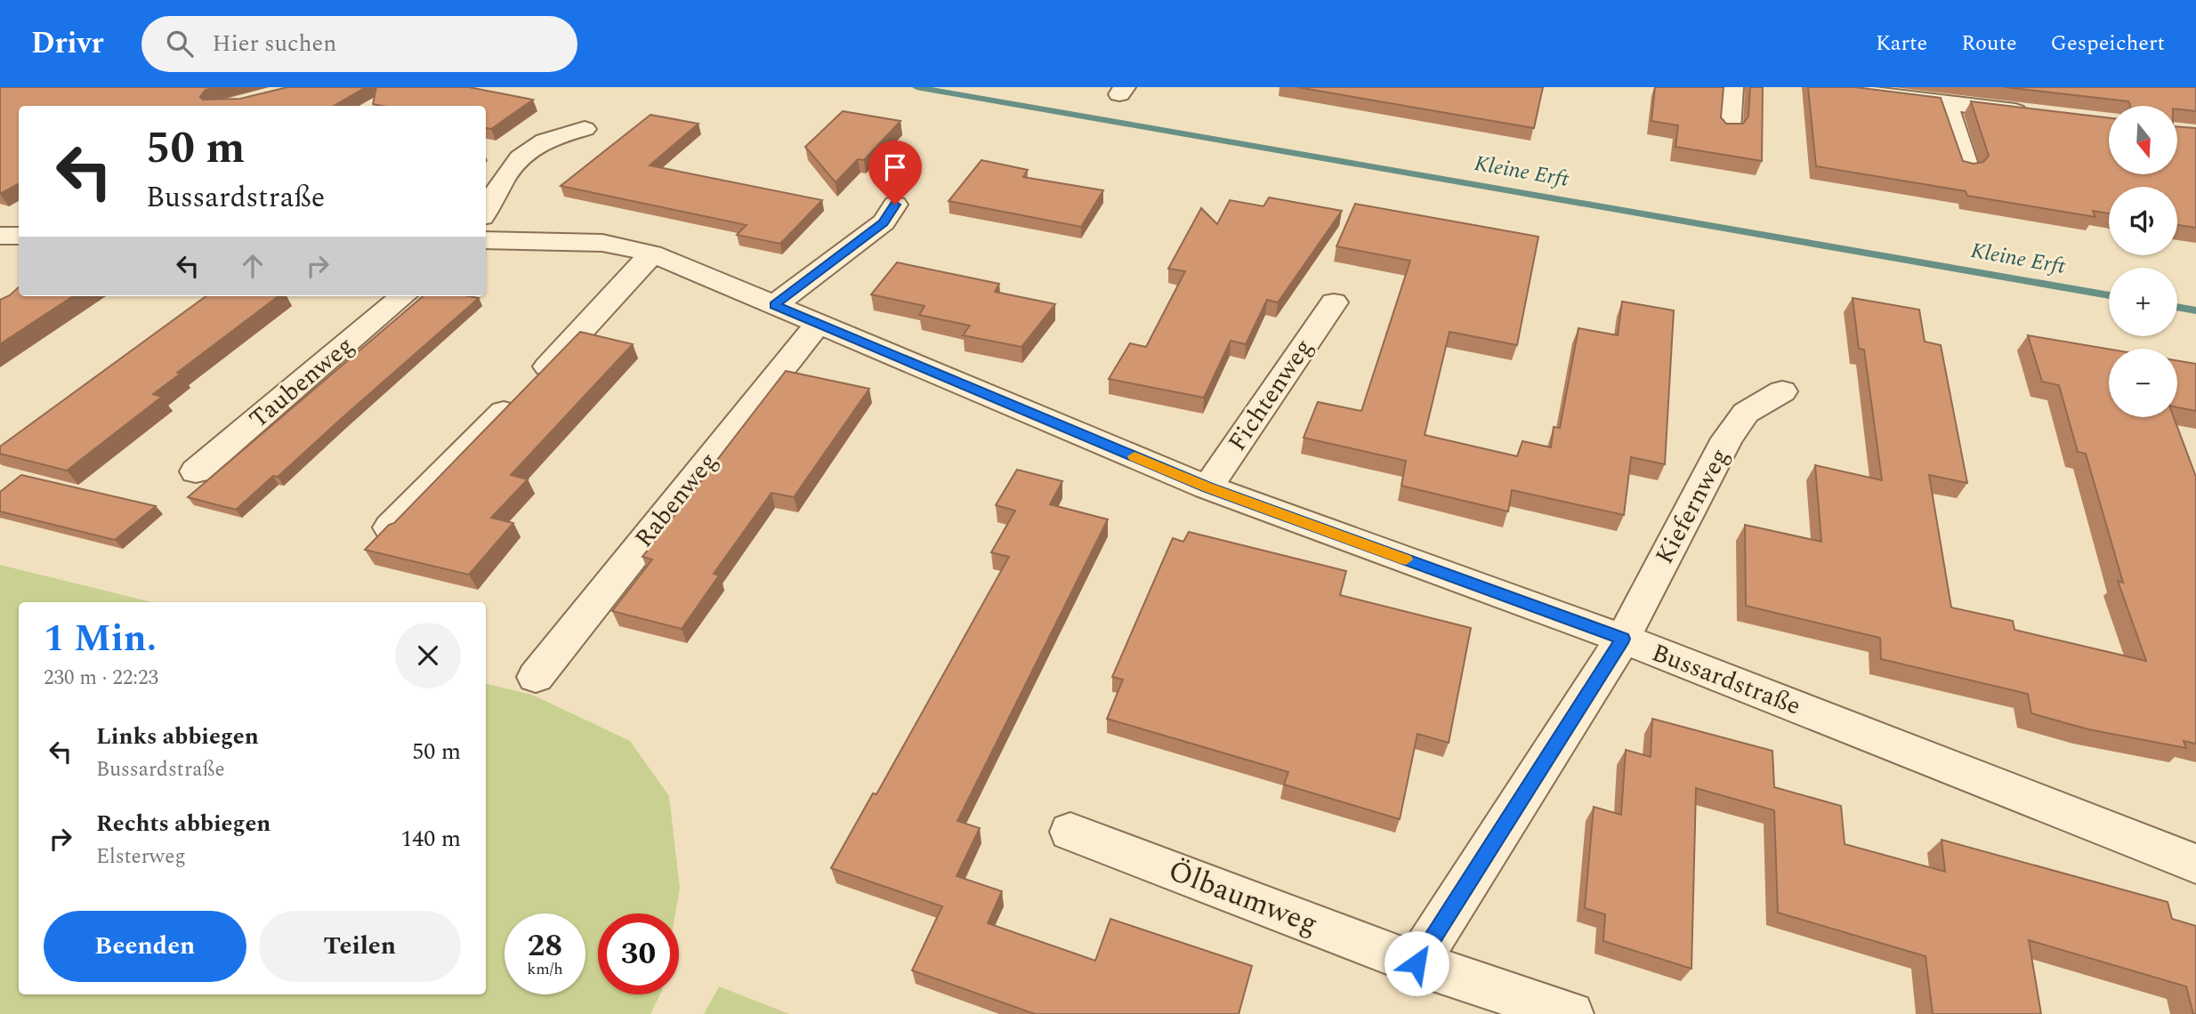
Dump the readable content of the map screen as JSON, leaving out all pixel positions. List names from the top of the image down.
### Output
{
  "streets": {
    "street": [
      "Taubenweg",
      "Fichtenweg",
      "Rabenweg",
      "Kiefernweg",
      "Bussardstraße",
      "Ölbaumweg"
    ]
  },
  "crossings": [
    ["Fichtenweg", "Bussardstraße"],
    ["Rabenweg", "Bussardstraße"],
    ["Kiefernweg", "Bussardstraße"]
  ],
  "water": ["Kleine Erft"],
  "north": "bottom",
  "page": {
    "header": "Drivr",
    "search": "Hier suchen",
    "nav": ["Karte", "Route", "Gespeichert"],
    "map_buttons": ["+", "−"],
    "turn": ["50 m", "Bussardstraße"],
    "heading": ["1 Min.", "230 m · 22:23"],
    "list": [
      {
        "name": "Links abbiegen",
        "note": "Bussardstraße",
        "value": "50 m"
      },
      {
        "name": "Rechts abbiegen",
        "note": "Elsterweg",
        "value": "140 m"
      }
    ],
    "buttons": ["Beenden", "Teilen"],
    "speed": "28 km/h",
    "limit": "30"
  }
}
